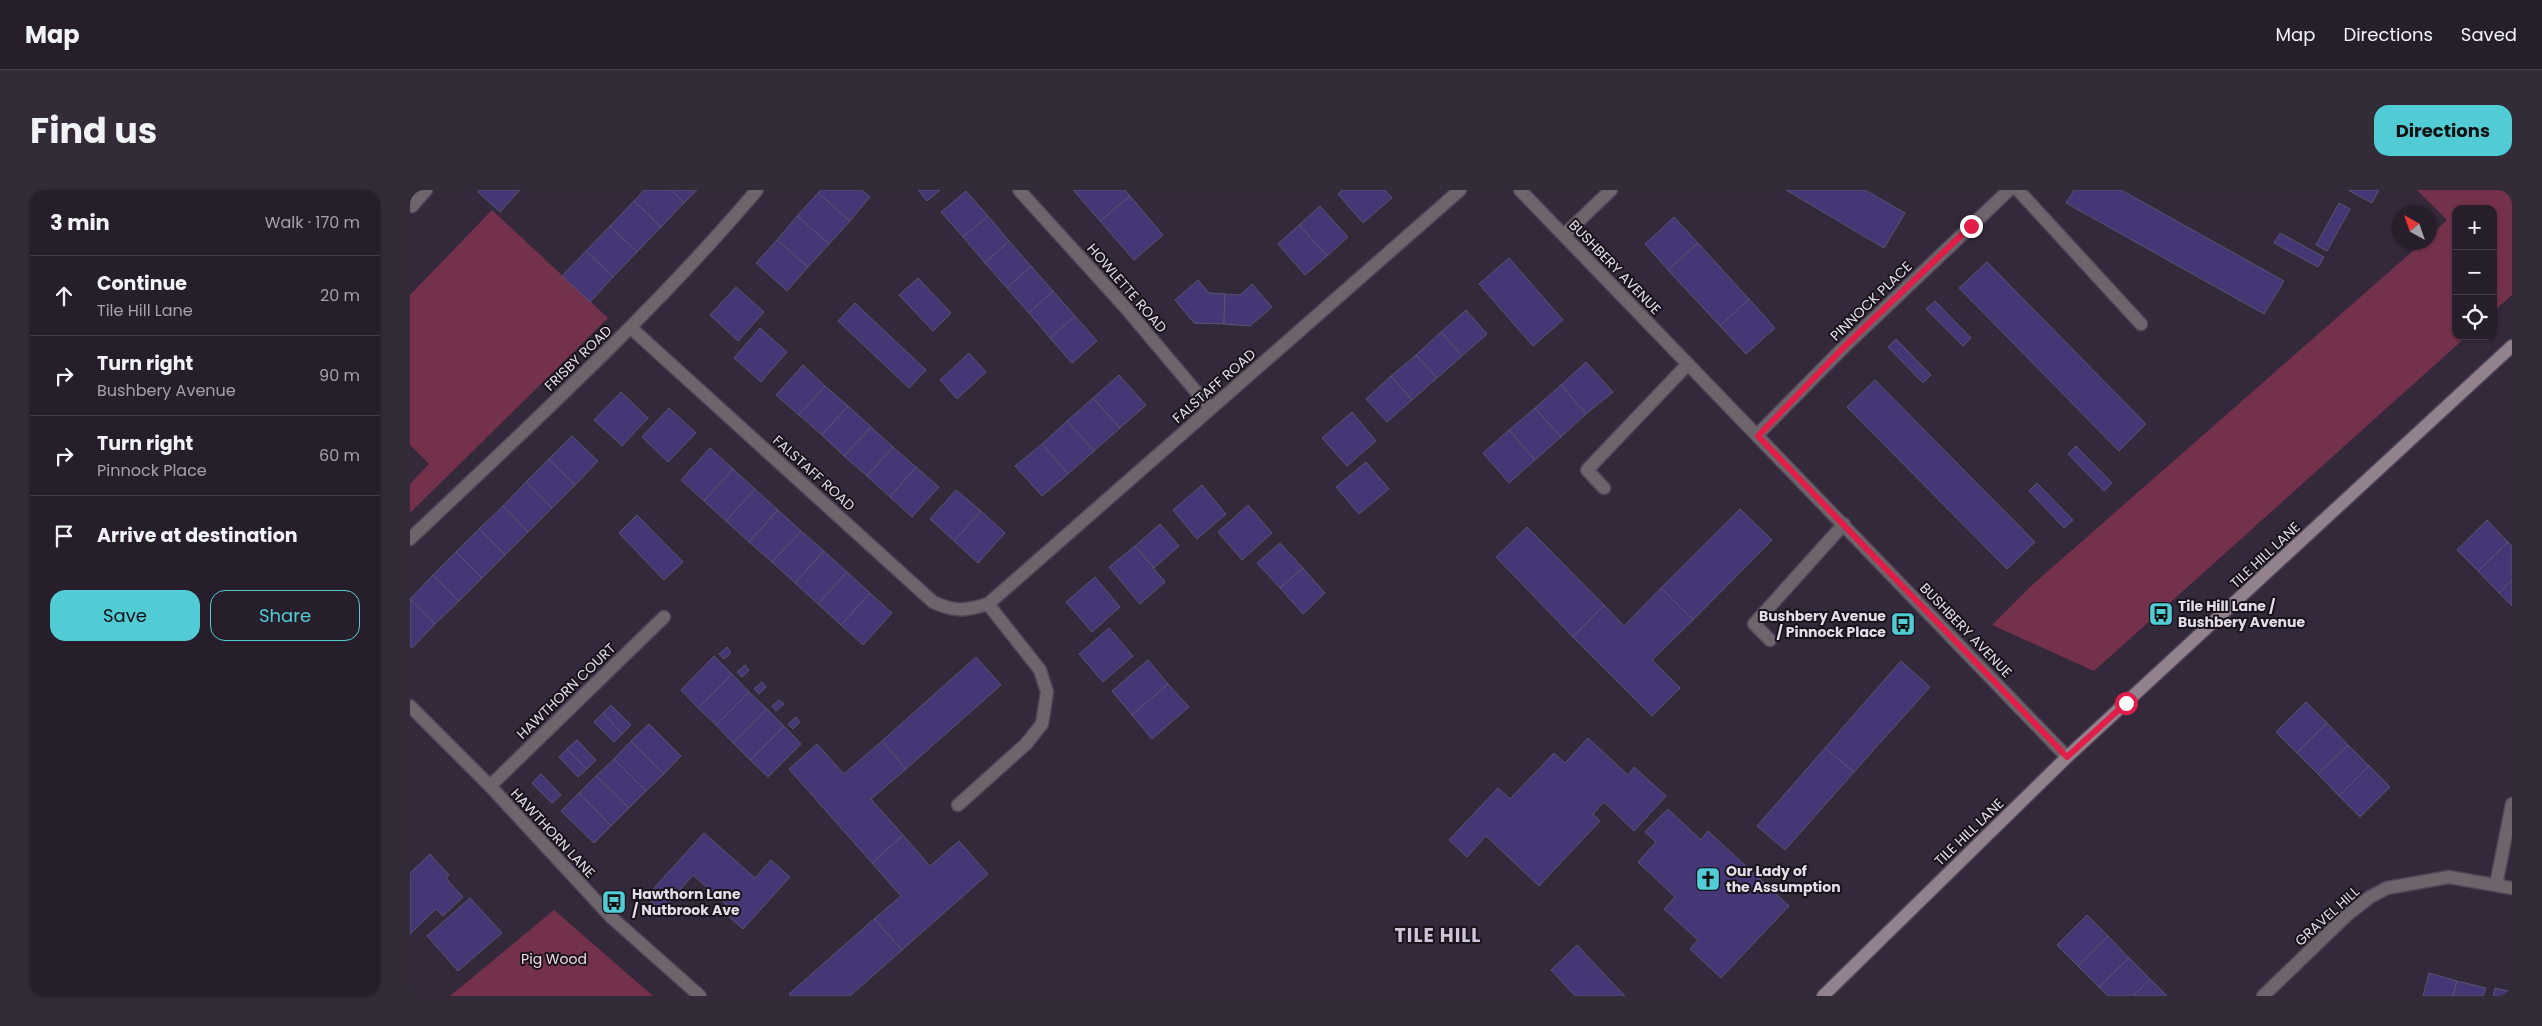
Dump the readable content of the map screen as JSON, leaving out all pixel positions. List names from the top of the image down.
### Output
{
  "streets": {
    "main road": ["TILE HILL LANE"],
    "street": [
      "BUSHBERY AVENUE",
      "HOWLETTE ROAD",
      "PINNOCK PLACE",
      "FRISBY ROAD",
      "FALSTAFF ROAD",
      "HAWTHORN COURT",
      "HAWTHORN LANE",
      "GRAVEL HILL"
    ]
  },
  "crossings": [
    ["BUSHBERY AVENUE", "PINNOCK PLACE"],
    ["BUSHBERY AVENUE", "TILE HILL LANE"],
    ["HOWLETTE ROAD", "FALSTAFF ROAD"],
    ["FRISBY ROAD", "FALSTAFF ROAD"],
    ["HAWTHORN COURT", "HAWTHORN LANE"]
  ],
  "districts": ["TILE HILL"],
  "parks": ["Pig Wood"],
  "places": {
    "bus stop": ["Tile Hill Lane / Bushbery Avenue", "Bushbery Avenue / Pinnock Place", "Hawthorn Lane / Nutbrook Ave"],
    "church": ["Our Lady of the Assumption"]
  },
  "north": "top left",
  "page": {
    "header": "Map",
    "nav": ["Map", "Directions", "Saved"],
    "title": "Find us",
    "buttons": [
      "Directions",
      ["Save", "Share"]
    ],
    "heading": ["3 min", "Walk · 170 m"],
    "map_buttons": ["+", "−"],
    "list": [
      ["Continue", "Tile Hill Lane", "20 m"],
      ["Turn right", "Bushbery Avenue", "90 m"],
      ["Turn right", "Pinnock Place", "60 m"],
      "Arrive at destination"
    ]
  }
}
